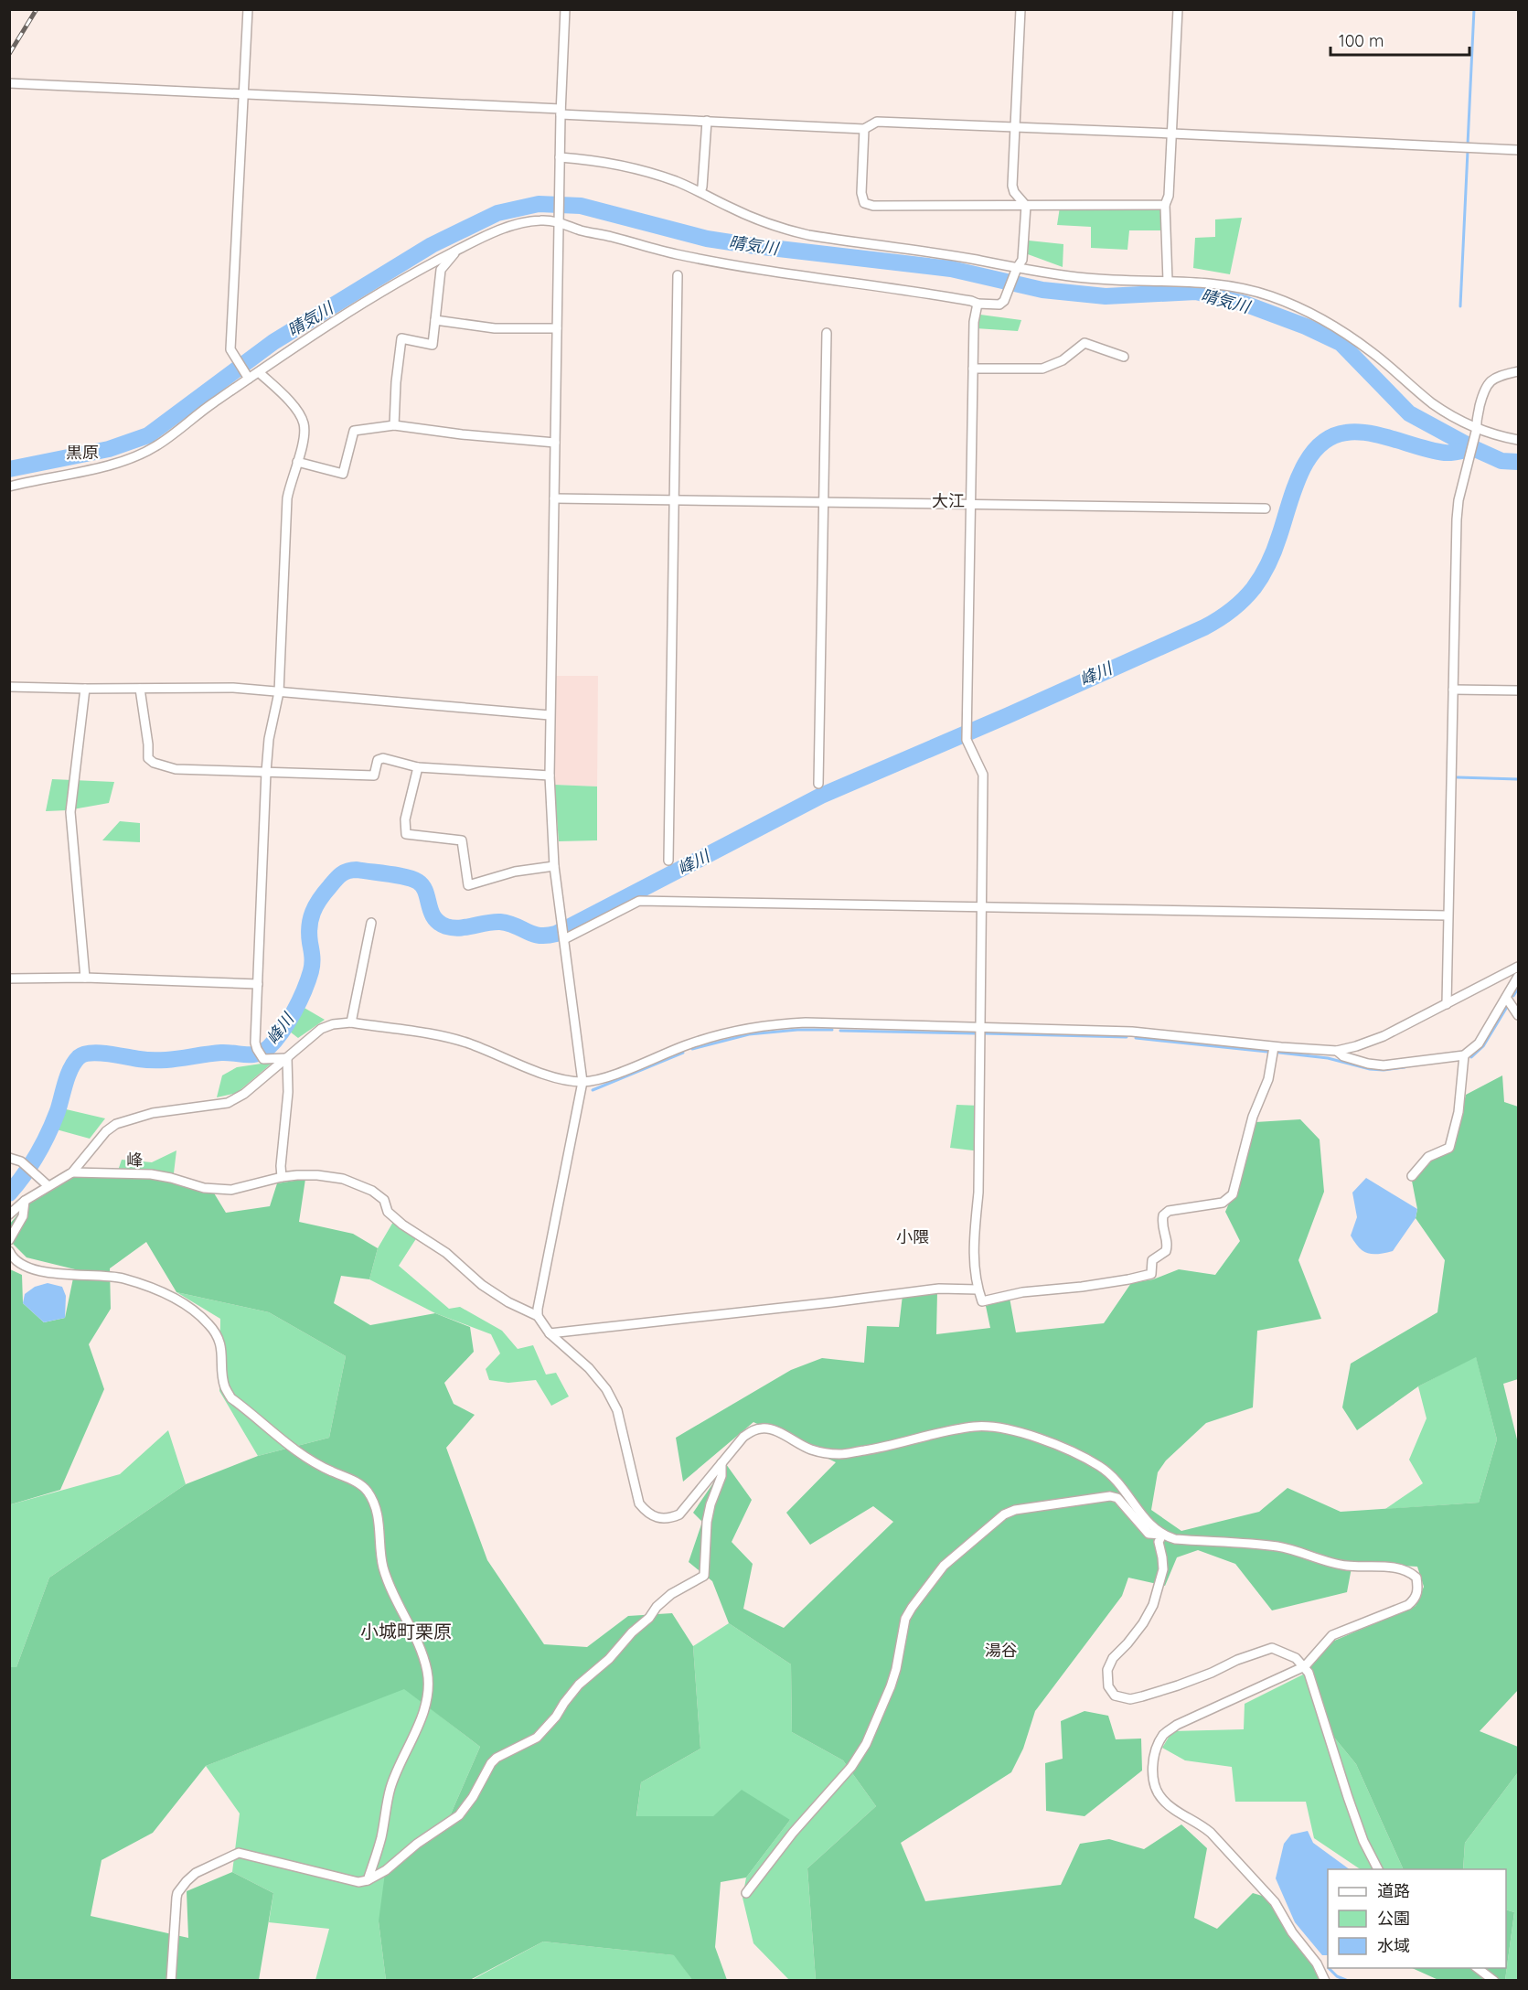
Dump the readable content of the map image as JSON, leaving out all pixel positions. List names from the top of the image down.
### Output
{
  "districts": [
    "黒原",
    "大江",
    "峰",
    "小隈",
    "小城町栗原",
    "湯谷"
  ],
  "water": ["晴気川", "峰川"],
  "legend": ["道路", "公園", "水域"],
  "scale_bar": "100 m"
}
